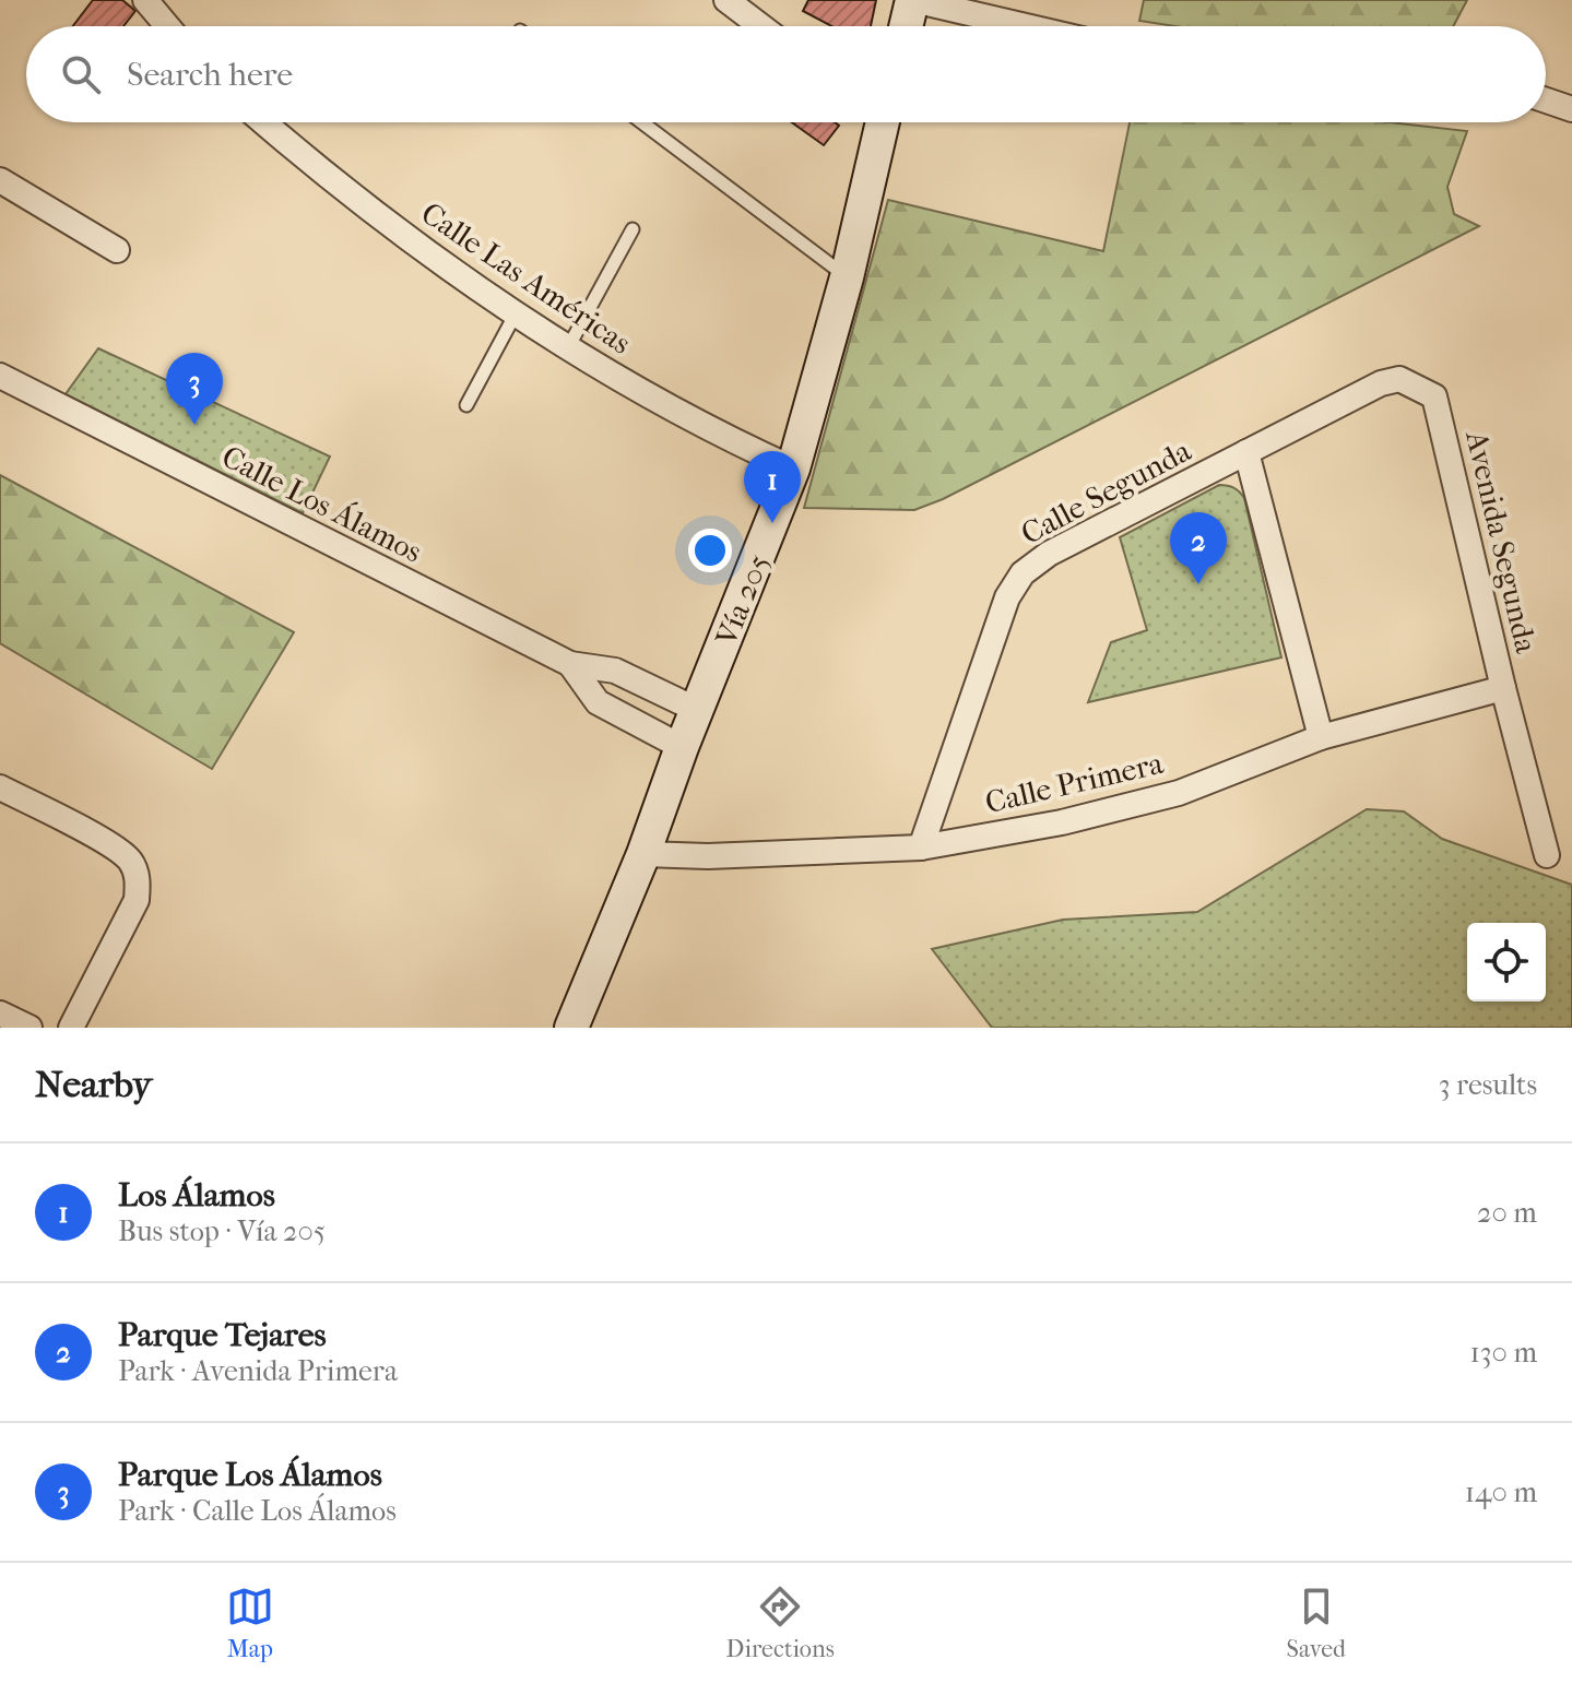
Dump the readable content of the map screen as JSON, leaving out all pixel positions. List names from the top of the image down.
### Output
{
  "streets": {
    "main road": ["Vía 205"],
    "street": [
      "Calle Las Américas",
      "Calle Segunda",
      "Calle Los Álamos",
      "Avenida Segunda",
      "Calle Primera"
    ]
  },
  "crossings": [
    ["Calle Las Américas", "Vía 205"],
    ["Calle Segunda", "Avenida Segunda"],
    ["Calle Segunda", "Calle Primera"],
    ["Avenida Segunda", "Calle Primera"],
    ["Vía 205", "Calle Primera"]
  ],
  "page": {
    "search": "Search here",
    "pins": ["3", "1", "2"],
    "heading": ["Nearby", "3 results"],
    "list": [
      {
        "mark": "1",
        "name": "Los Álamos",
        "note": "Bus stop · Vía 205",
        "value": "20 m"
      },
      {
        "mark": "2",
        "name": "Parque Tejares",
        "note": "Park · Avenida Primera",
        "value": "130 m"
      },
      {
        "mark": "3",
        "name": "Parque Los Álamos",
        "note": "Park · Calle Los Álamos",
        "value": "140 m"
      }
    ],
    "nav": ["Map", "Directions", "Saved"]
  }
}
